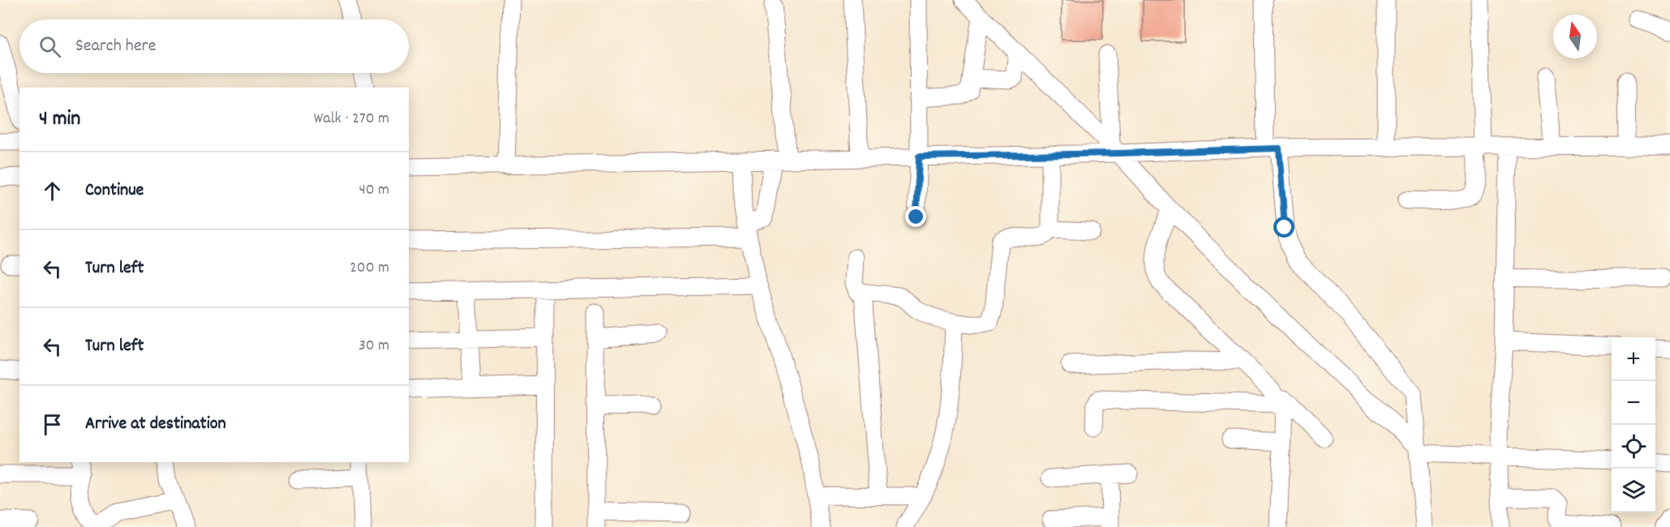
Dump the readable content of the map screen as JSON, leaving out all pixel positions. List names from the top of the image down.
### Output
{
  "north": "top",
  "page": {
    "search": "Search here",
    "heading": ["4 min", "Walk · 270 m"],
    "list": [
      ["Continue", "40 m"],
      ["Turn left", "200 m"],
      ["Turn left", "30 m"],
      "Arrive at destination"
    ],
    "map_buttons": ["+", "−"]
  }
}
